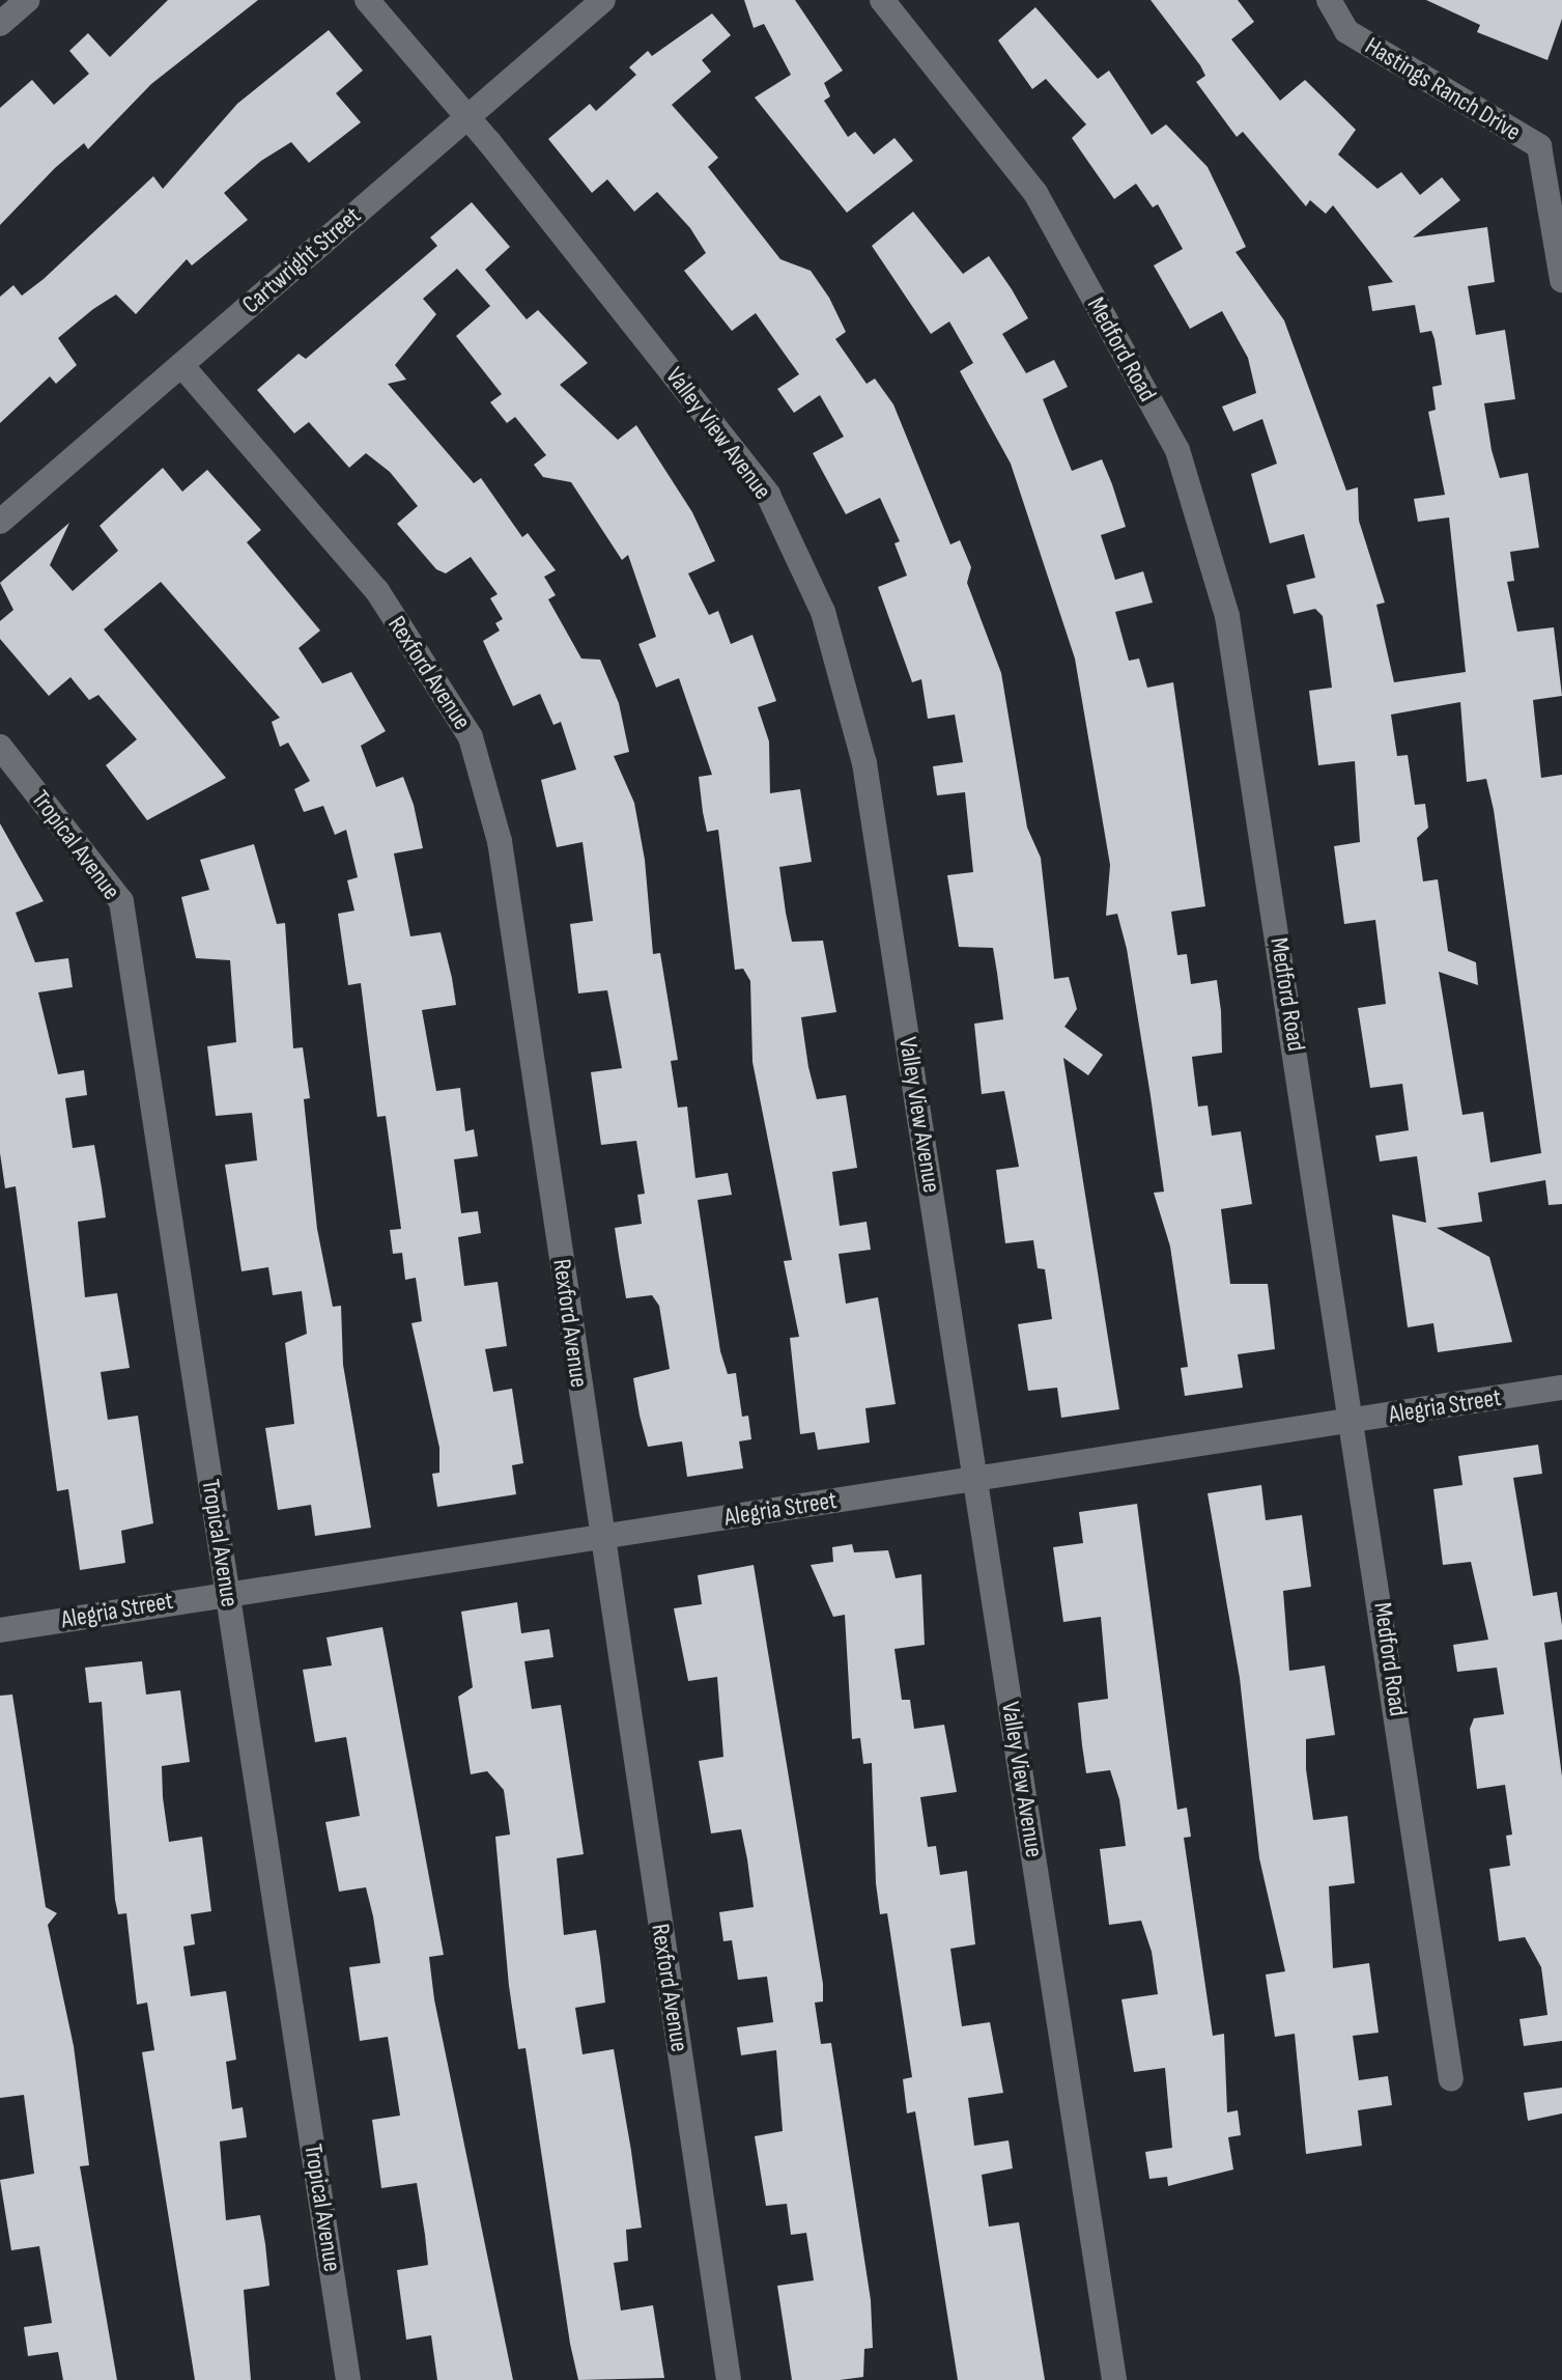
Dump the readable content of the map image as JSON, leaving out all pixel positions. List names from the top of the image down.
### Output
{
  "streets": {
    "street": [
      "Hastings Ranch Drive",
      "Cartwright Street",
      "Medford Road",
      "Valley View Avenue",
      "Rexford Avenue",
      "Tropical Avenue",
      "Alegria Street"
    ]
  },
  "crossings": [
    ["Cartwright Street", "Valley View Avenue"],
    ["Cartwright Street", "Rexford Avenue"],
    ["Medford Road", "Alegria Street"],
    ["Valley View Avenue", "Alegria Street"],
    ["Rexford Avenue", "Alegria Street"],
    ["Tropical Avenue", "Alegria Street"]
  ]
}
